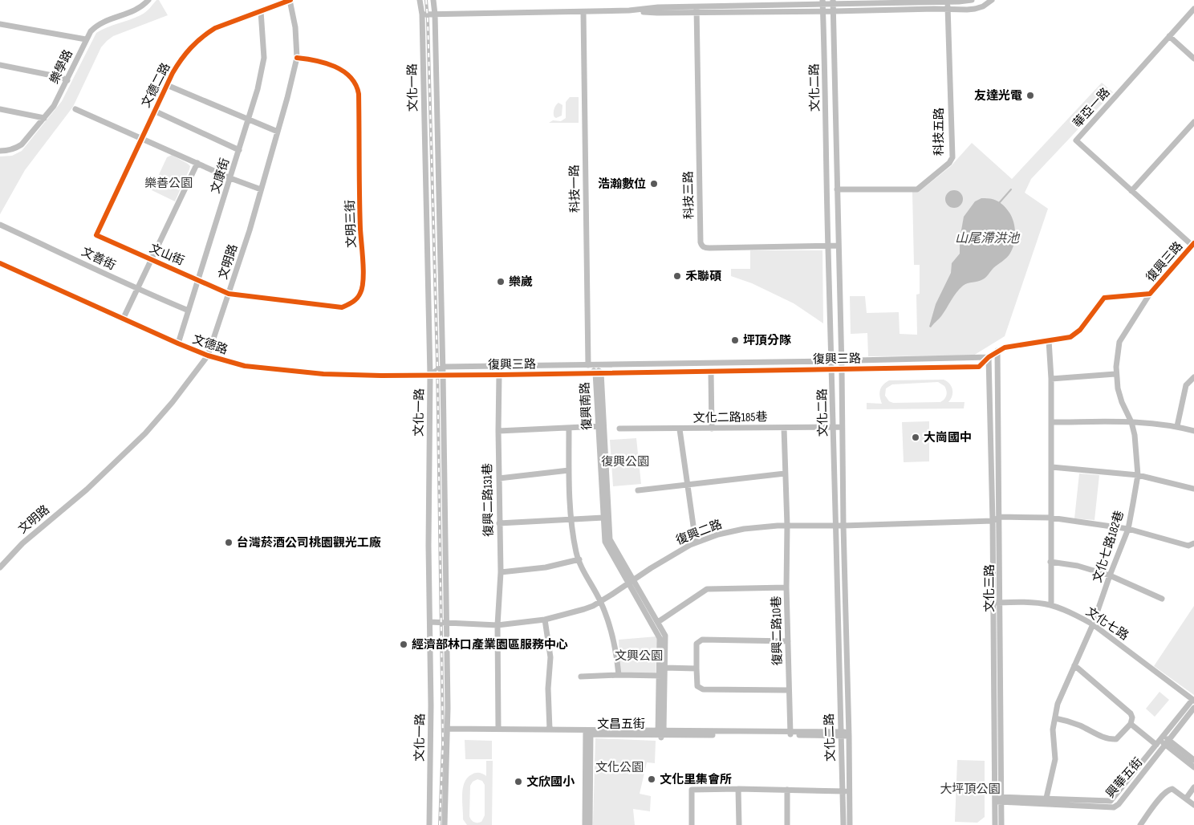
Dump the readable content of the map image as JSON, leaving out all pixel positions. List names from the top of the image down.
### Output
{
  "streets": {
    "street": [
      "樂學路",
      "文德二路",
      "文化一路",
      "文化二路",
      "華亞一路",
      "科技五路",
      "文康街",
      "科技一路",
      "科技三路",
      "文明三街",
      "文山街",
      "文善街",
      "文明路",
      "復興三路",
      "文德路",
      "復興南路",
      "文化二路185巷",
      "復興二路131巷",
      "復興二路",
      "文化七路182巷",
      "文化三路",
      "文化七路",
      "復興二路10巷",
      "文昌五街",
      "興華五街"
    ]
  },
  "crossings": [
    ["文德二路", "文康街"],
    ["文德二路", "文山街"],
    ["文德二路", "文明路"],
    ["文化一路", "復興三路"],
    ["文化一路", "文德路"],
    ["文化一路", "復興二路"],
    ["文化一路", "文昌五街"],
    ["文化二路", "科技五路"],
    ["文化二路", "科技三路"],
    ["文化二路", "復興三路"],
    ["文化二路", "文化二路185巷"],
    ["文化二路", "復興二路"],
    ["文化二路", "文昌五街"],
    ["華亞一路", "復興三路"],
    ["文康街", "文山街"],
    ["文康街", "文善街"],
    ["文康街", "文德路"],
    ["科技一路", "復興三路"],
    ["科技一路", "復興南路"],
    ["文明三街", "文山街"],
    ["文明三街", "文明路"],
    ["文山街", "文明路"],
    ["文明路", "文德路"],
    ["復興三路", "文德路"],
    ["復興三路", "復興南路"],
    ["復興三路", "復興二路131巷"],
    ["復興三路", "文化七路182巷"],
    ["復興三路", "文化三路"],
    ["復興南路", "復興二路"],
    ["復興南路", "文昌五街"],
    ["文化二路185巷", "復興二路10巷"],
    ["復興二路131巷", "復興二路"],
    ["復興二路131巷", "文昌五街"],
    ["復興二路", "文化三路"],
    ["復興二路", "復興二路10巷"],
    ["文化七路182巷", "文化七路"],
    ["文化七路182巷", "興華五街"],
    ["文化三路", "文化七路"],
    ["文化三路", "興華五街"],
    ["文化七路", "興華五街"],
    ["復興二路10巷", "文昌五街"]
  ],
  "water": ["山尾滯洪池"],
  "parks": [
    "樂善公園",
    "復興公園",
    "文興公園",
    "文化公園",
    "大坪頂公園"
  ],
  "places": [
    "友達光電",
    "浩瀚數位",
    "禾聯碩",
    "樂崴",
    "坪頂分隊",
    "大崗國中",
    "台灣菸酒公司桃園觀光工廠",
    "經濟部林口產業園區服務中心",
    "文化里集會所",
    "文欣國小"
  ]
}
